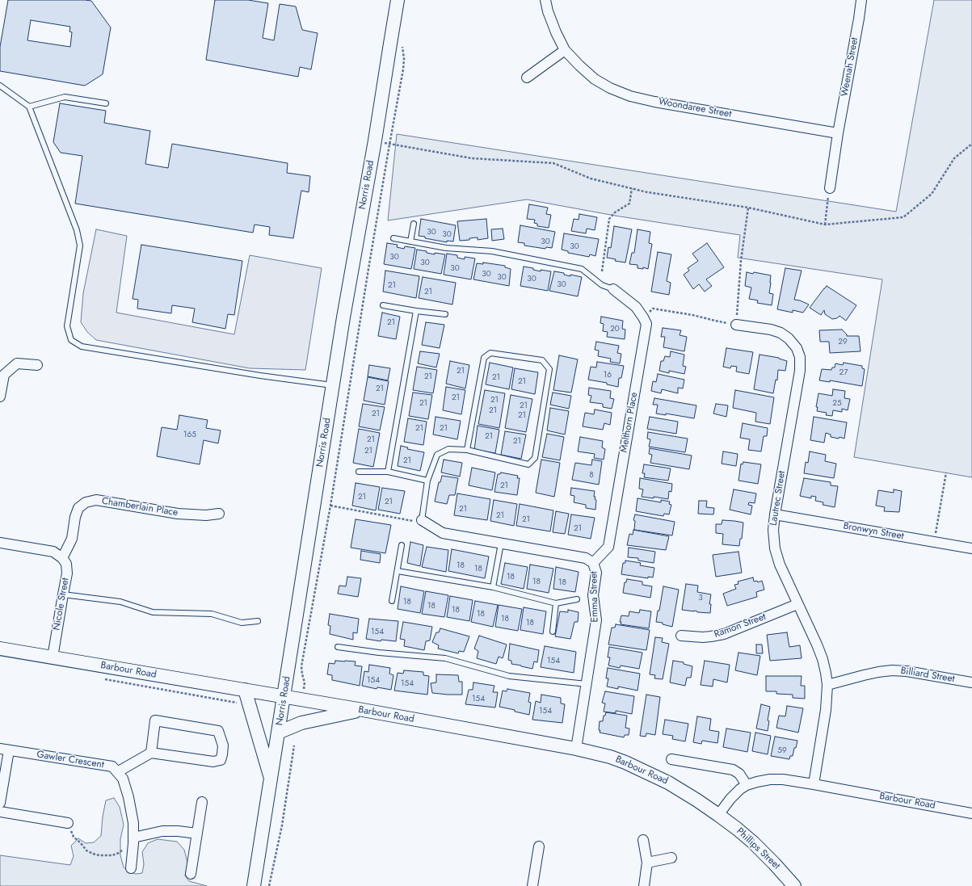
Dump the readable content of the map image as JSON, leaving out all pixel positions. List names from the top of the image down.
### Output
{
  "streets": {
    "main road": ["Norris Road", "Barbour Road", "Phillips Street"],
    "street": [
      "Weenah Street",
      "Woondaree Street",
      "Melthorn Place",
      "Lautrec Street",
      "Chamberlain Place",
      "Bronwyn Street",
      "Emma Street",
      "Nicole Street",
      "Ramon Street",
      "Billiard Street",
      "Gawler Crescent"
    ]
  },
  "crossings": [
    ["Weenah Street", "Woondaree Street"],
    ["Norris Road", "Barbour Road"],
    ["Melthorn Place", "Emma Street"],
    ["Lautrec Street", "Bronwyn Street"],
    ["Lautrec Street", "Ramon Street"],
    ["Lautrec Street", "Barbour Road"],
    ["Lautrec Street", "Billiard Street"],
    ["Chamberlain Place", "Nicole Street"],
    ["Emma Street", "Barbour Road"],
    ["Nicole Street", "Barbour Road"],
    ["Barbour Road", "Phillips Street"]
  ],
  "house_numbers": [
    "30",
    "30",
    "30",
    "30",
    "30",
    "30",
    "30",
    "30",
    "30",
    "30",
    "30",
    "21",
    "21",
    "21",
    "20",
    "29",
    "21",
    "27",
    "16",
    "21",
    "21",
    "21",
    "21",
    "21",
    "21",
    "21",
    "25",
    "21",
    "21",
    "21",
    "21",
    "21",
    "21",
    "165",
    "21",
    "21",
    "21",
    "21",
    "21",
    "8",
    "21",
    "21",
    "21",
    "21",
    "21",
    "21",
    "21",
    "18",
    "18",
    "18",
    "18",
    "18",
    "3",
    "18",
    "18",
    "18",
    "18",
    "18",
    "18",
    "154",
    "154",
    "154",
    "154",
    "154",
    "154",
    "59"
  ]
}
